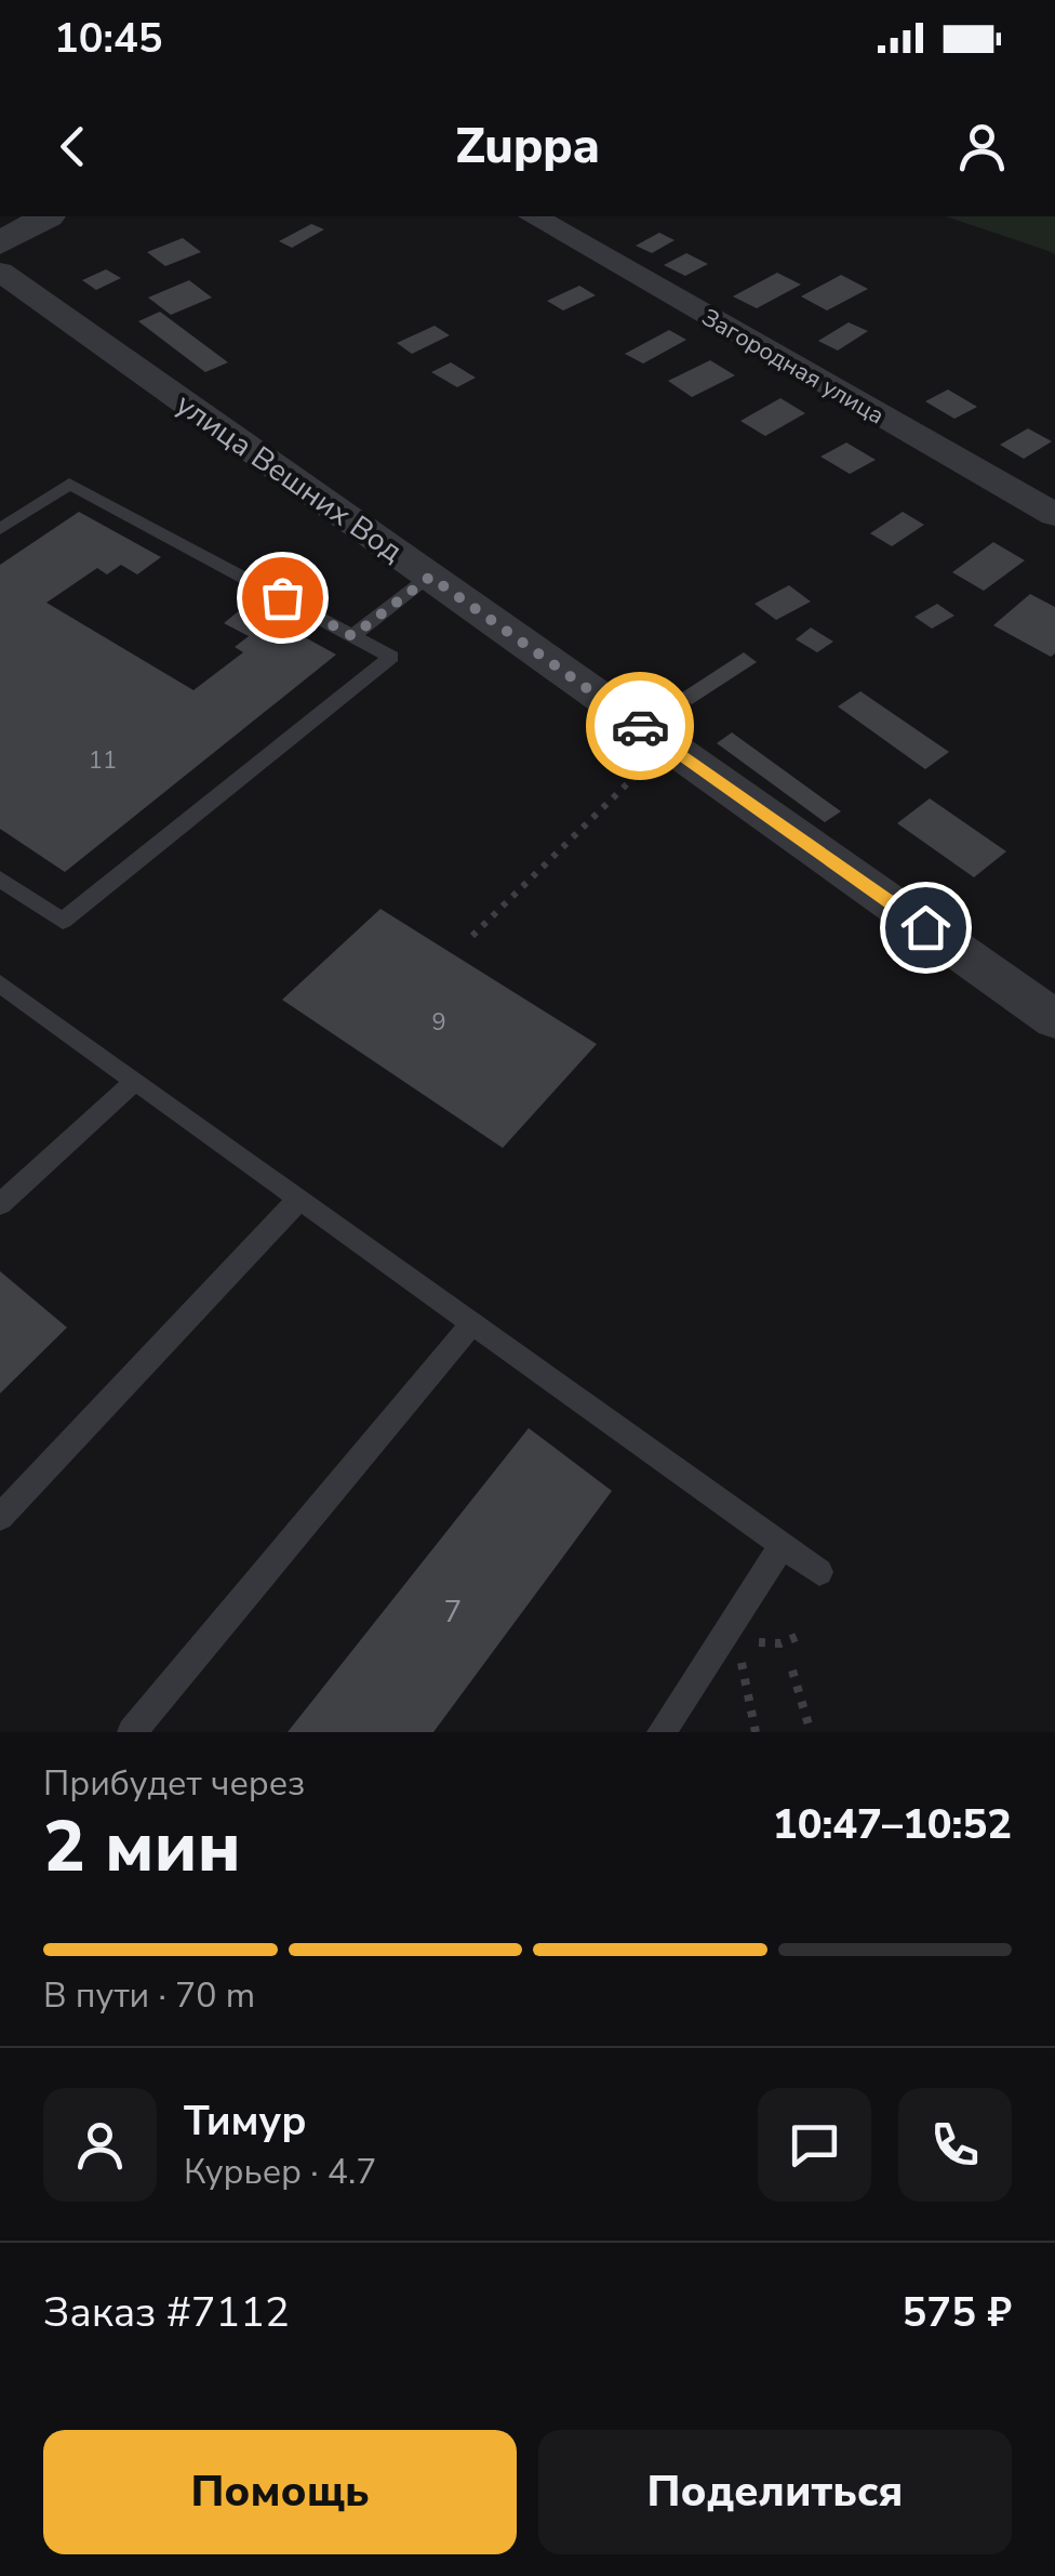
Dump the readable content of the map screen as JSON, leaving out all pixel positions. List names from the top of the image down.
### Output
{
  "streets": {
    "street": ["Загородная улица", "улица Вешних Вод"]
  },
  "house_numbers": ["11", "9", "7"],
  "page": {
    "status": "10:45",
    "header": "Zuppa",
    "heading": ["2 мин", "Прибудет через", "10:47–10:52"],
    "panel": [
      "Тимур",
      "Курьер · 4.7",
      "Заказ #7112",
      "575 ₽"
    ],
    "bar": "В пути · 70 m",
    "buttons": ["Помощь", "Поделиться"]
  }
}
